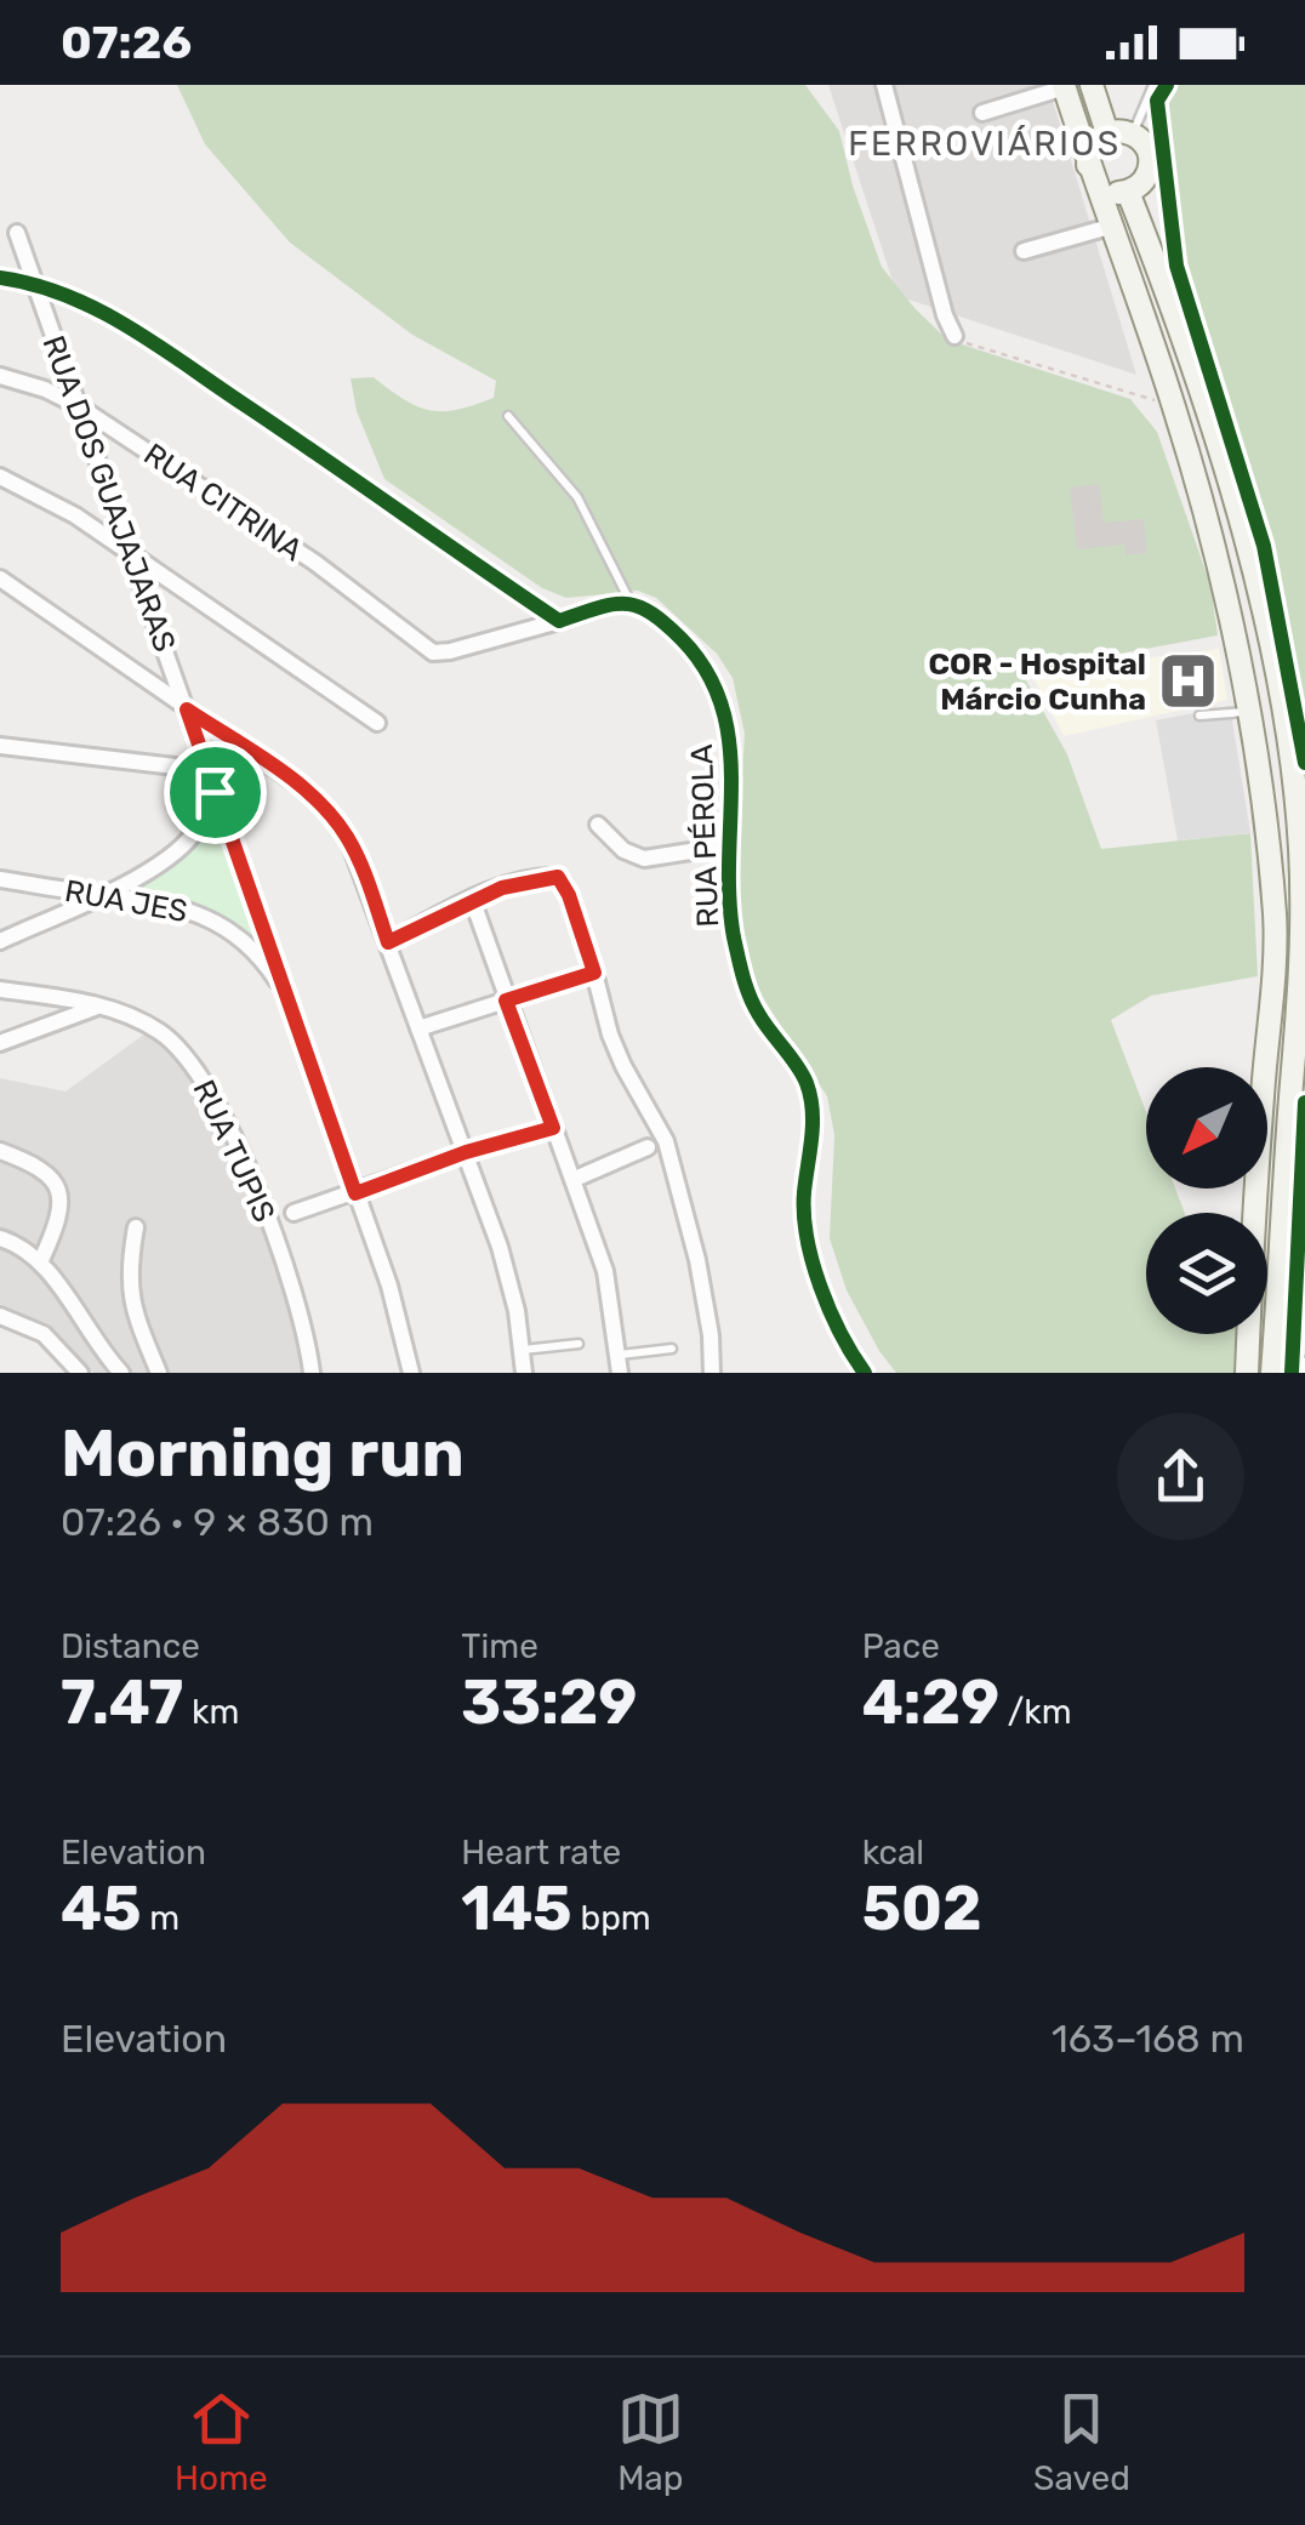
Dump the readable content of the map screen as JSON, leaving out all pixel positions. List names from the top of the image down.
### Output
{
  "streets": {
    "street": [
      "RUA DOS GUAJAJARAS",
      "RUA CITRINA",
      "RUA PÉROLA",
      "RUA JES",
      "RUA TUPIS"
    ]
  },
  "crossings": [
    ["RUA DOS GUAJAJARAS", "RUA CITRINA"],
    ["RUA DOS GUAJAJARAS", "RUA JES"]
  ],
  "districts": ["FERROVIÁRIOS"],
  "places": {
    "hospital": ["COR - Hospital Márcio Cunha"]
  },
  "north": "bottom left",
  "page": {
    "status": "07:26",
    "heading": ["Morning run", "07:26 · 9 × 830 m"],
    "stats": [
      ["Distance", "7.47 km"],
      ["Time", "33:29"],
      ["Pace", "4:29 /km"],
      ["Elevation", "45 m"],
      ["Heart rate", "145 bpm"],
      ["kcal", "502"]
    ],
    "chart": ["Elevation", "163–168 m"],
    "tabs": ["Home", "Map", "Saved"]
  }
}
